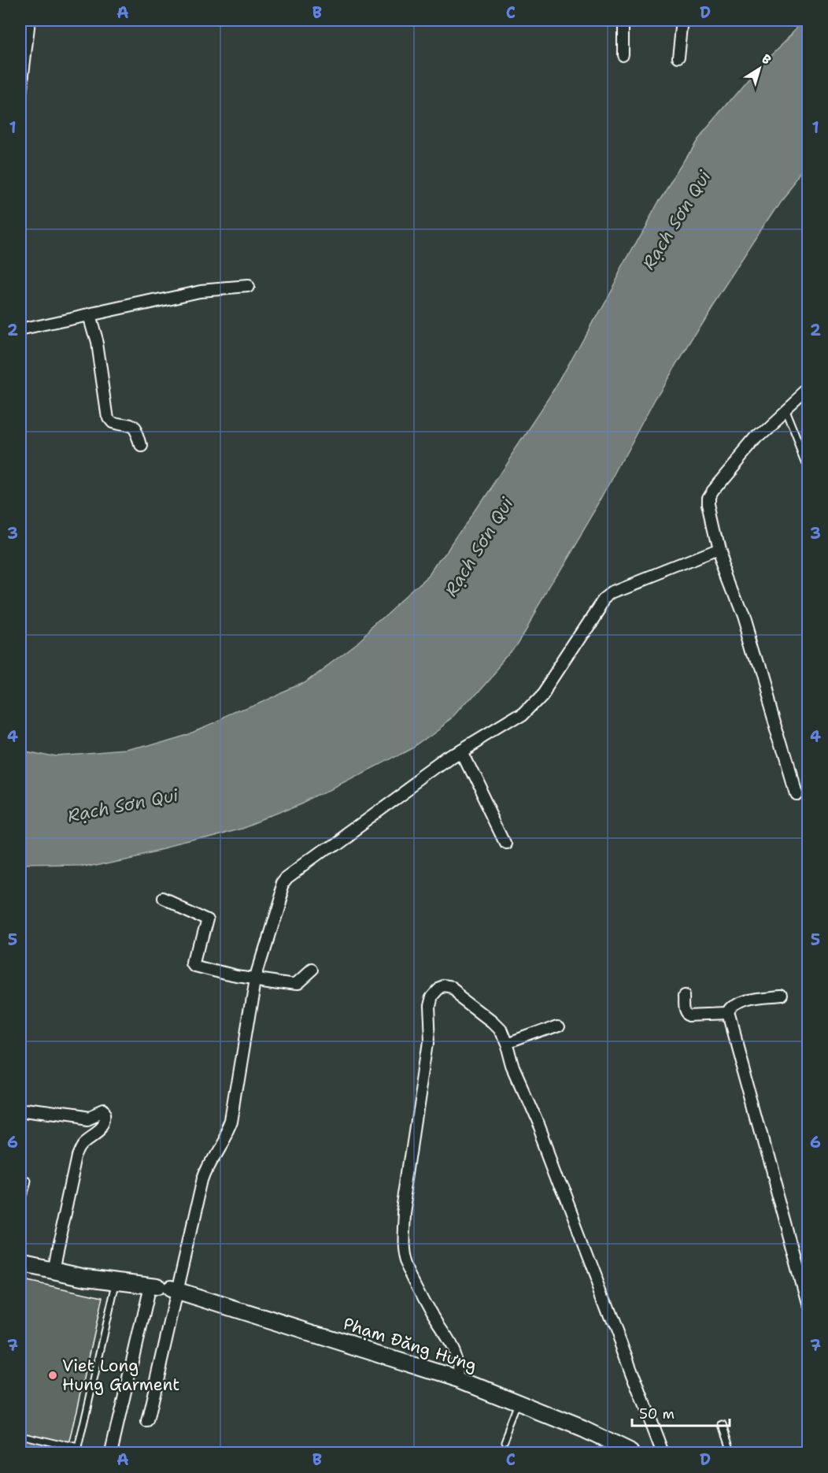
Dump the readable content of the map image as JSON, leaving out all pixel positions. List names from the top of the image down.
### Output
{
  "streets": {
    "street": ["Phạm Đăng Hưng"]
  },
  "water": ["Rạch Sơn Qui"],
  "places": ["Viet Long Hung Garment"],
  "scale_bar": "50 m",
  "north": "top right",
  "grid": {
    "columns": [
      "A",
      "B",
      "C",
      "D"
    ],
    "rows": [
      "1",
      "2",
      "3",
      "4",
      "5",
      "6",
      "7"
    ]
  }
}
